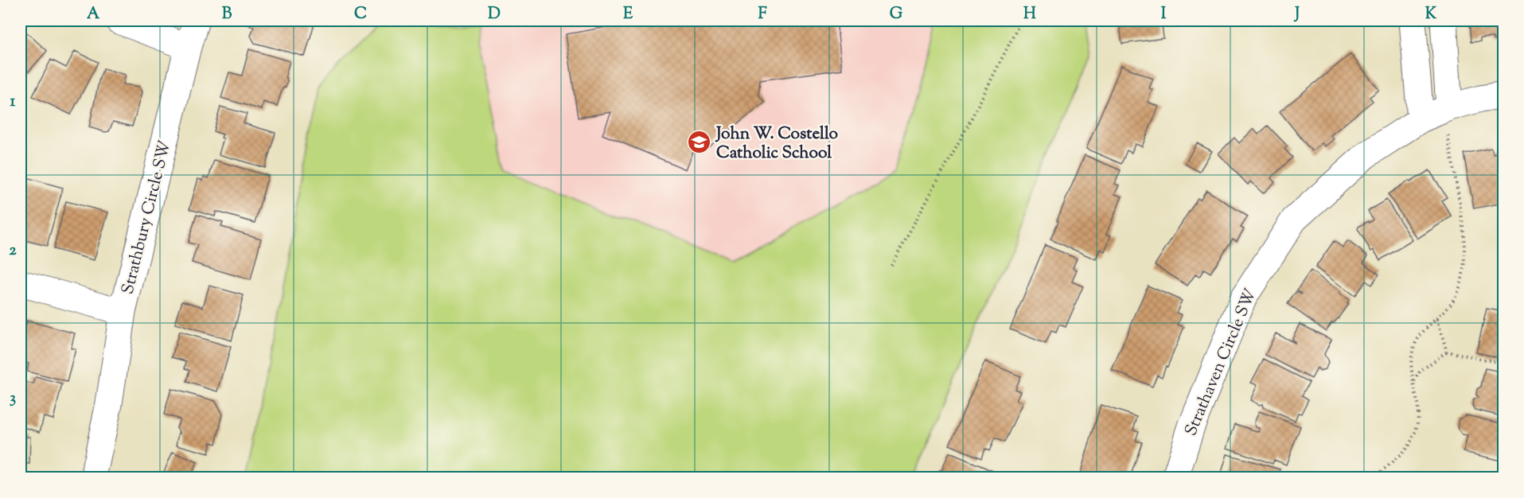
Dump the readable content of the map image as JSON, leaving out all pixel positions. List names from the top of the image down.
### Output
{
  "streets": {
    "street": ["Strathbury Circle SW", "Strathaven Circle SW"]
  },
  "places": {
    "school or university": ["John W. Costello Catholic School"]
  },
  "grid": {
    "columns": [
      "A",
      "B",
      "C",
      "D",
      "E",
      "F",
      "G",
      "H",
      "I",
      "J",
      "K"
    ],
    "rows": ["1", "2", "3"]
  }
}
